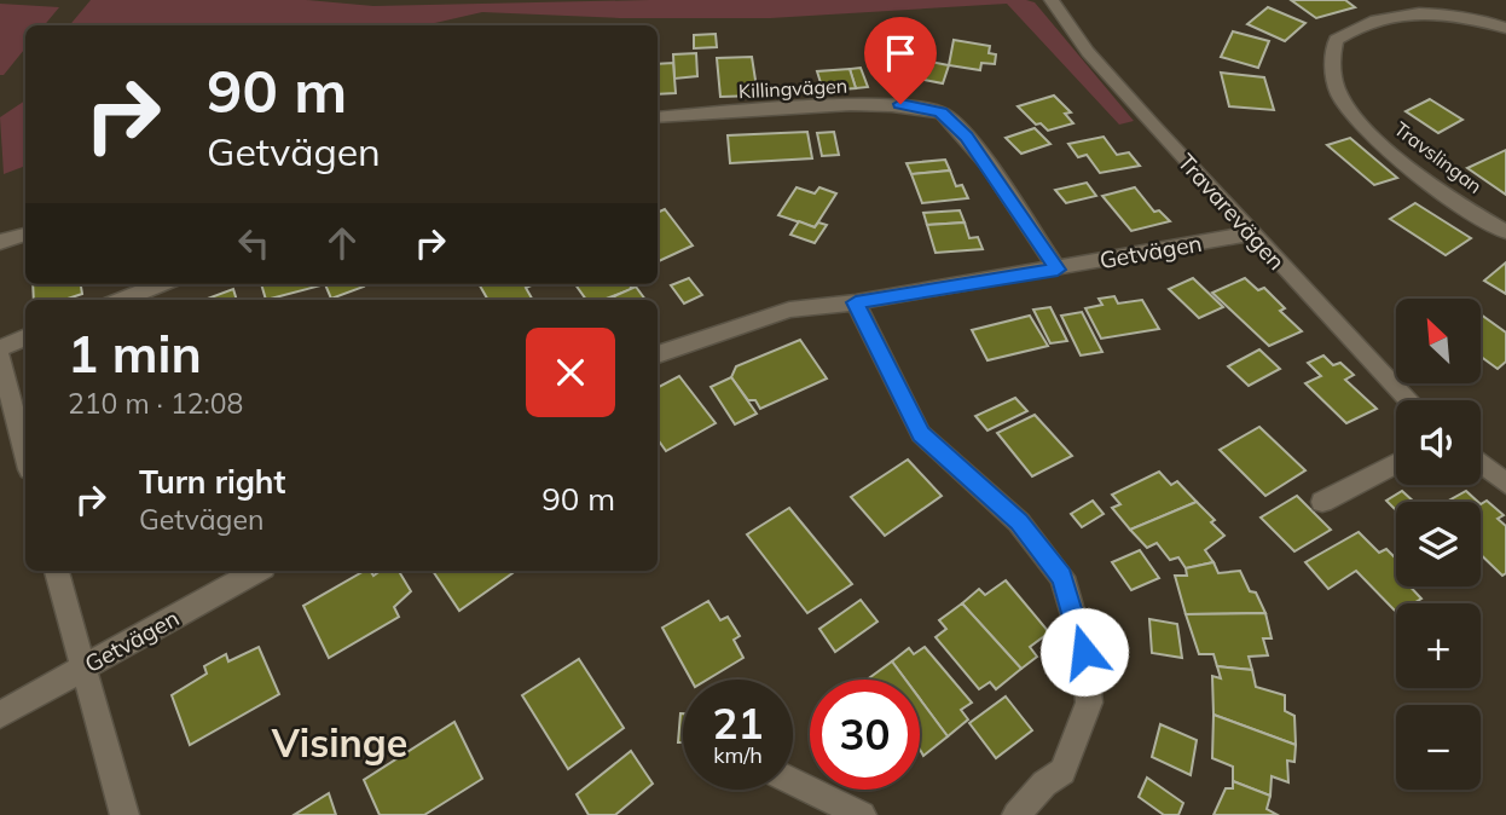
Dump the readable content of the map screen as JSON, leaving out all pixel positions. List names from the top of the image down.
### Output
{
  "streets": {
    "street": [
      "Killingvägen",
      "Travslingan",
      "Travarevägen",
      "Getvägen"
    ]
  },
  "crossings": [
    ["Killingvägen", "Getvägen"],
    ["Travarevägen", "Getvägen"]
  ],
  "districts": ["Visinge"],
  "north": "top left",
  "page": {
    "turn": ["90 m", "Getvägen"],
    "map_buttons": ["+", "−"],
    "heading": ["1 min", "210 m · 12:08"],
    "list": [
      {
        "name": "Turn right",
        "note": "Getvägen",
        "value": "90 m"
      }
    ],
    "speed": "21 km/h",
    "limit": "30"
  }
}
